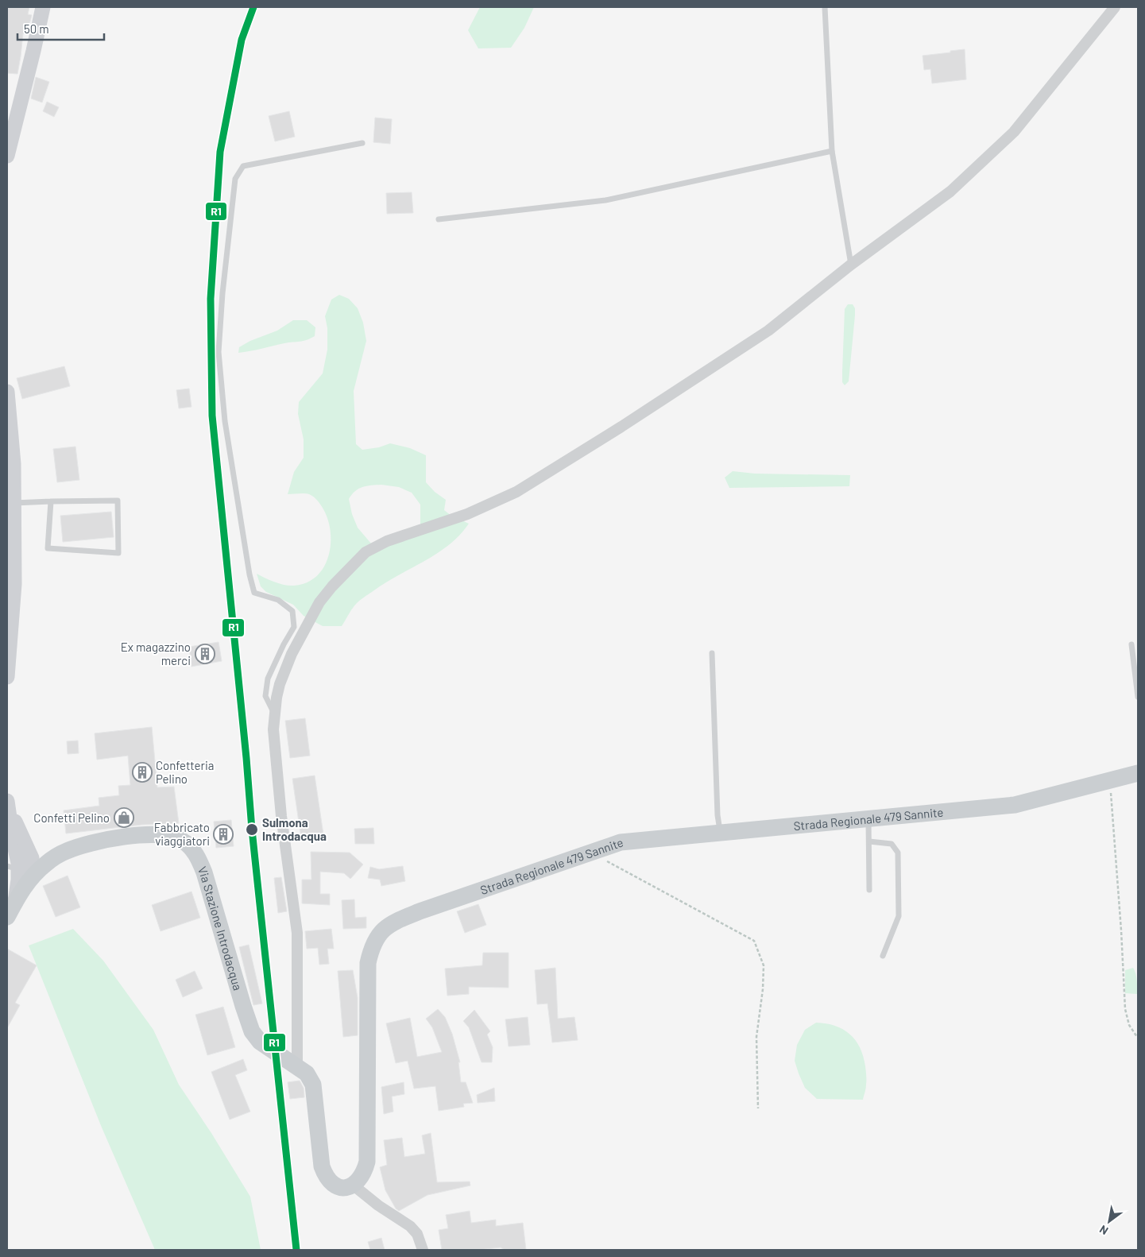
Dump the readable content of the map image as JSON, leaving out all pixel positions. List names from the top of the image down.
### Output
{
  "streets": {
    "main road": ["Strada Regionale 479 Sannite", "Via Stazione Introdacqua"]
  },
  "places": {
    "building": ["Ex magazzino merci", "Confetteria Pelino", "Fabbricato viaggiatori"],
    "shop": ["Confetti Pelino"],
    "other": ["Sulmona Introdacqua"]
  },
  "lines": ["transit line R1"],
  "scale_bar": "50 m",
  "north": "bottom left"
}
